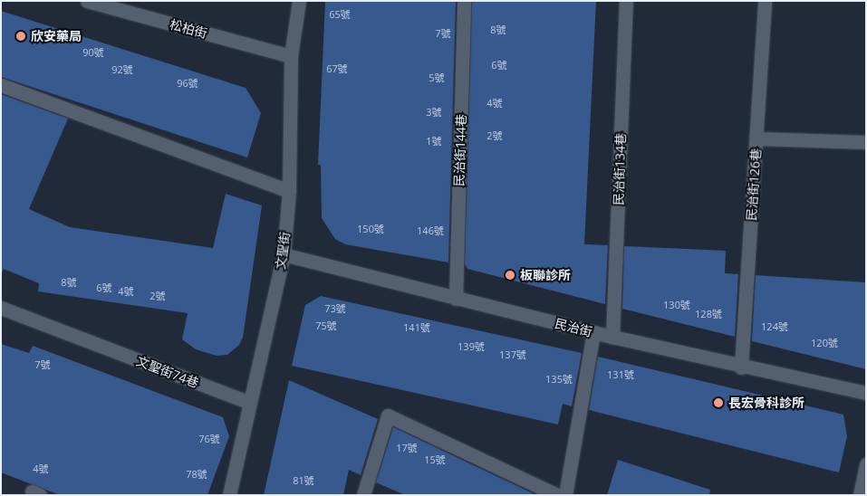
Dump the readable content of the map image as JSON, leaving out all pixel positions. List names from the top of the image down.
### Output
{
  "streets": {
    "street": [
      "松柏街",
      "民治街144巷",
      "民治街134巷",
      "民治街126巷",
      "文聖街",
      "民治街",
      "文聖街74巷"
    ]
  },
  "crossings": [
    ["松柏街", "文聖街"],
    ["民治街144巷", "民治街"],
    ["民治街134巷", "民治街"],
    ["民治街126巷", "民治街"],
    ["文聖街", "民治街"],
    ["文聖街", "文聖街74巷"]
  ],
  "places": ["欣安藥局", "板聯診所", "長宏骨科診所"],
  "house_numbers": [
    "65號",
    "8號",
    "7號",
    "90號",
    "6號",
    "67號",
    "92號",
    "5號",
    "96號",
    "4號",
    "3號",
    "2號",
    "1號",
    "150號",
    "146號",
    "8號",
    "6號",
    "4號",
    "2號",
    "130號",
    "73號",
    "128號",
    "75號",
    "124號",
    "141號",
    "120號",
    "139號",
    "137號",
    "7號",
    "131號",
    "135號",
    "76號",
    "17號",
    "15號",
    "4號",
    "78號",
    "81號"
  ]
}
